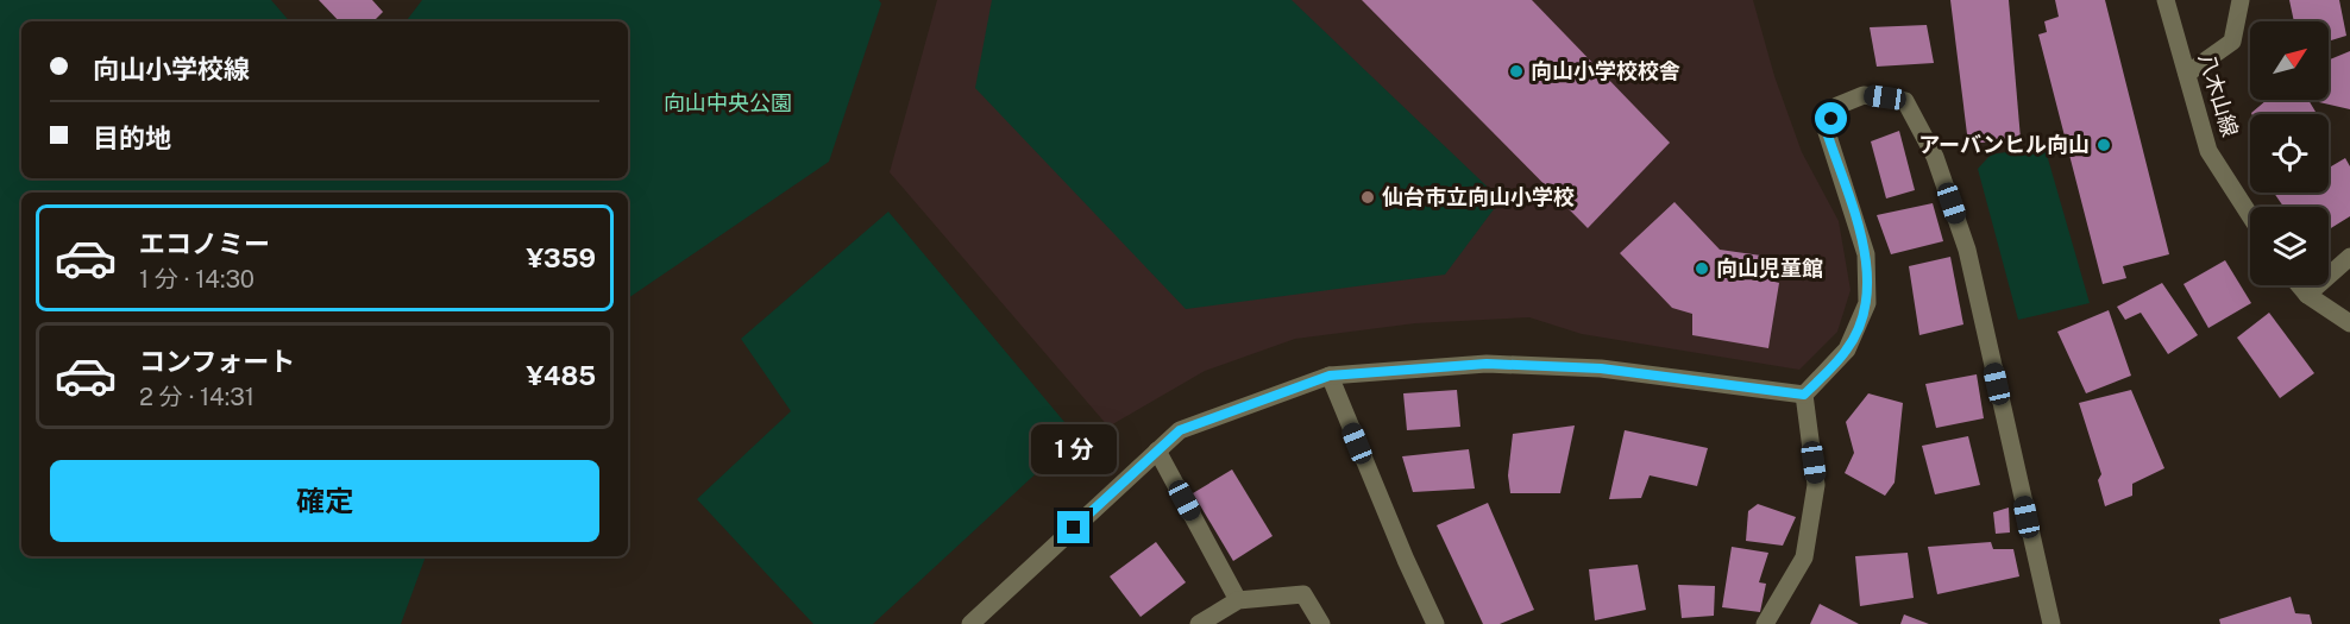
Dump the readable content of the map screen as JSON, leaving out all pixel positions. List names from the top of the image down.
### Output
{
  "streets": {
    "street": ["八木山線"]
  },
  "parks": ["向山中央公園"],
  "places": [
    "向山小学校校舎",
    "アーバンヒル向山",
    "仙台市立向山小学校",
    "向山児童館"
  ],
  "north": "top right",
  "page": {
    "banner": ["向山小学校線", "目的地"],
    "list": [
      {
        "name": "エコノミー",
        "note": "1 分 · 14:30",
        "value": "¥359"
      },
      {
        "name": "コンフォート",
        "note": "2 分 · 14:31",
        "value": "¥485"
      }
    ],
    "bubble": "1 分",
    "buttons": "確定"
  }
}
